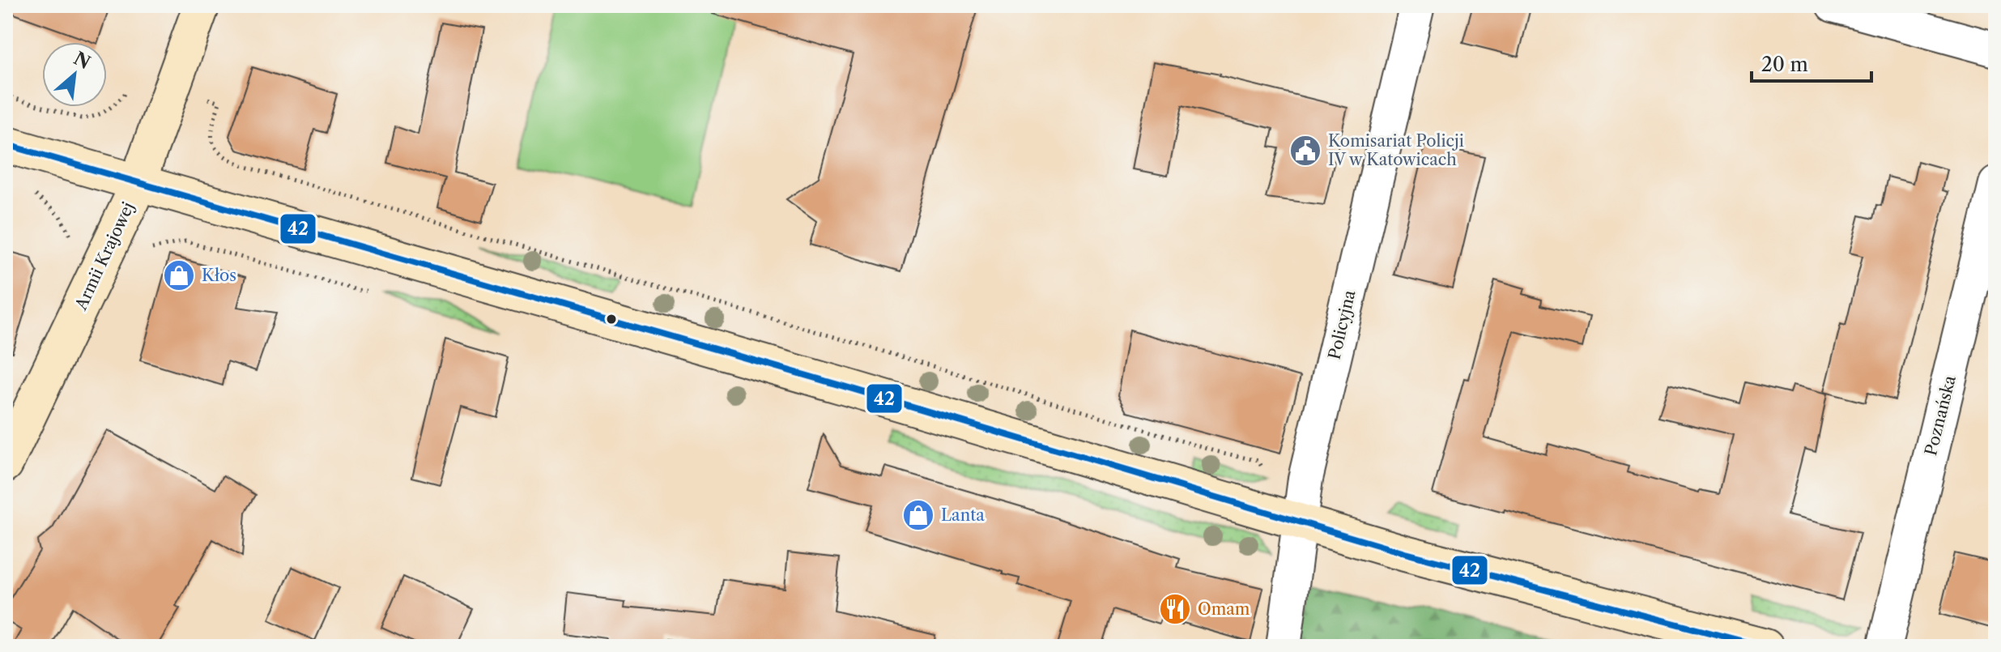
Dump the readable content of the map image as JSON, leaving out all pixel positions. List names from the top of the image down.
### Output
{
  "streets": {
    "street": ["Armii Krajowej", "Policyjna", "Poznańska"]
  },
  "places": {
    "public building": ["Komisariat Policji IV w Katowicach"],
    "shop": ["Kłos", "Lanta"],
    "restaurant": ["Omam"]
  },
  "lines": ["transit line 42"],
  "scale_bar": "20 m",
  "north": "top right"
}
